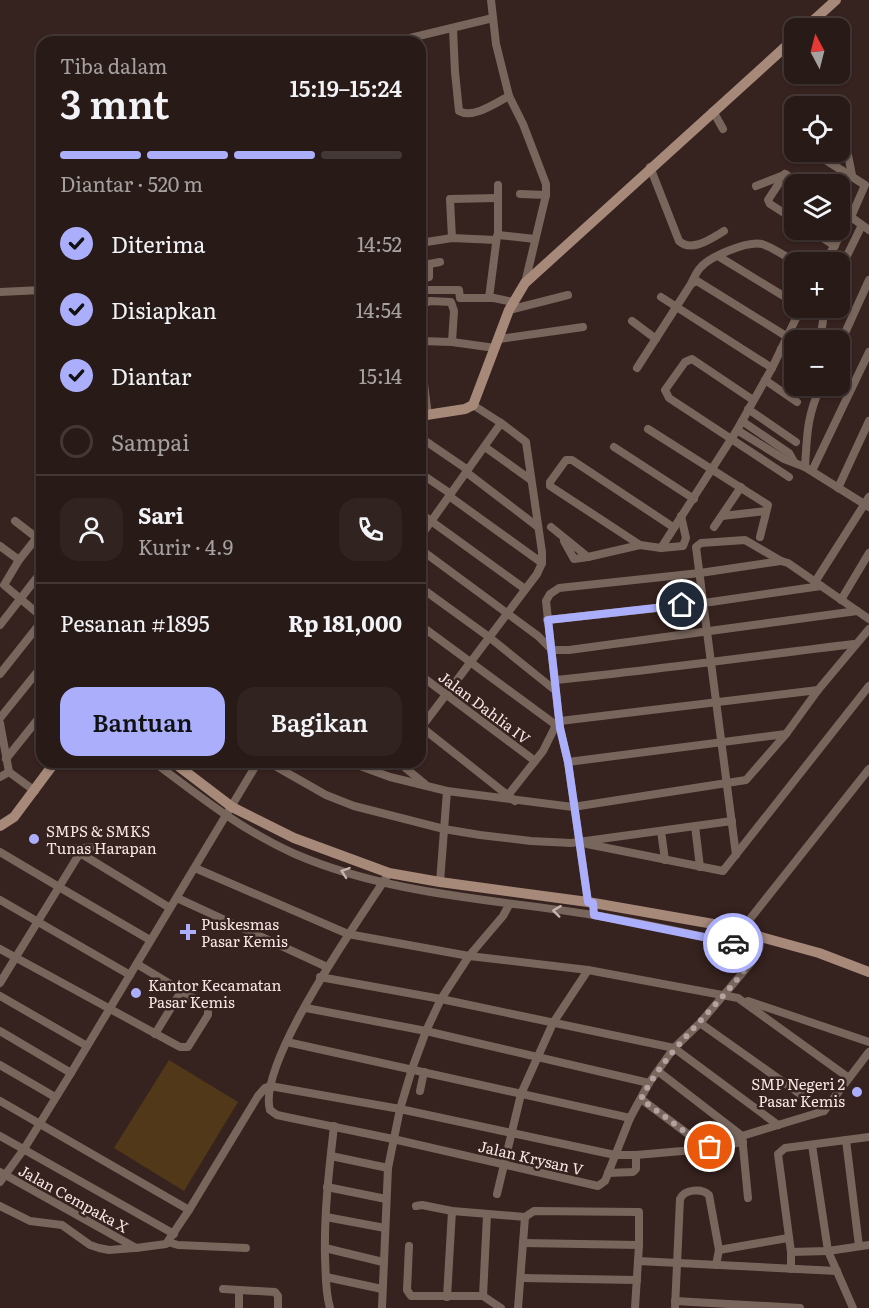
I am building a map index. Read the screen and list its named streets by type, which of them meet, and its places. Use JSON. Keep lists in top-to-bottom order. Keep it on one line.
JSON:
{"streets":{"street":["Jalan Dahlia IV","Jalan Krysan V","Jalan Cempaka X"]},"places":{"other":["SMPS & SMKS Tunas Harapan","Kantor Kecamatan Pasar Kemis","SMP Negeri 2 Pasar Kemis"],"health":["Puskesmas Pasar Kemis"]},"north":"top","page":{"map_buttons":["+","−"],"heading":["3 mnt","Tiba dalam","15:19–15:24"],"panel":["Sari","Kurir · 4.9","Pesanan #1895","Rp 181,000"],"bar":"Diantar · 520 m","list":[["Diterima","14:52"],["Disiapkan","14:54"],["Diantar","15:14"],"Sampai"],"buttons":["Bantuan","Bagikan"]}}
